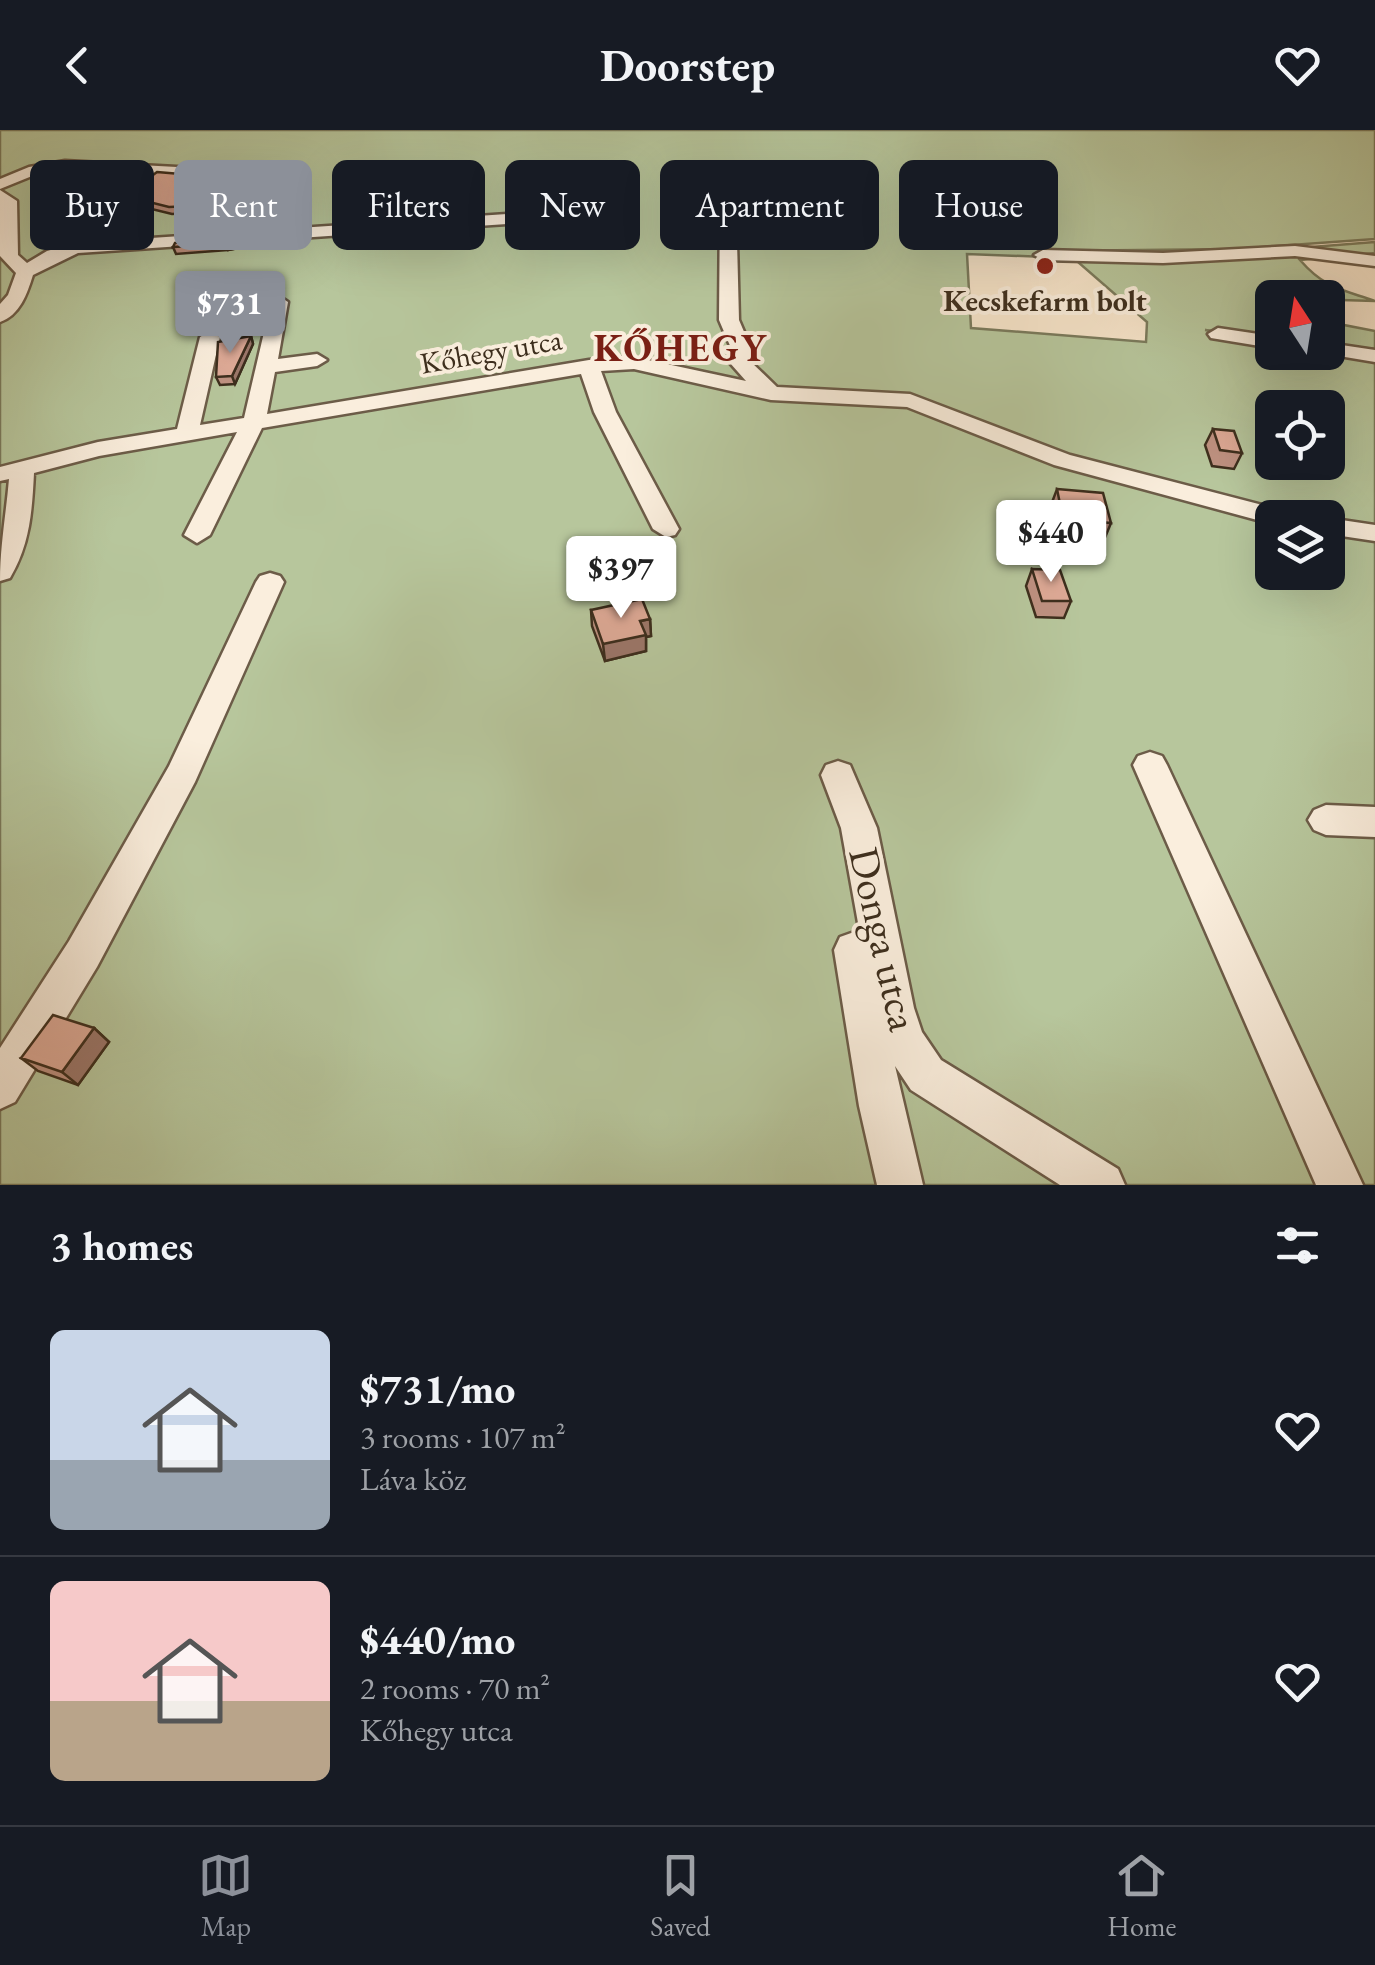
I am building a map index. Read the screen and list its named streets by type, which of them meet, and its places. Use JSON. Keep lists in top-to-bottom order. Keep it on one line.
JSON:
{"streets":{"street":["Kőhegy utca","Donga utca"]},"districts":["KŐHEGY"],"places":["Kecskefarm bolt"],"north":"top","page":{"header":"Doorstep","chip":["Buy","Rent","Filters","New","Apartment","House"],"price":["$731","$440","$397"],"heading":"3 homes","list":[{"name":"$731/mo","note":"3 rooms · 107 m² · Láva köz"},{"name":"$440/mo","note":"2 rooms · 70 m² · Kőhegy utca"}],"tabs":["Map","Saved","Home"]}}
